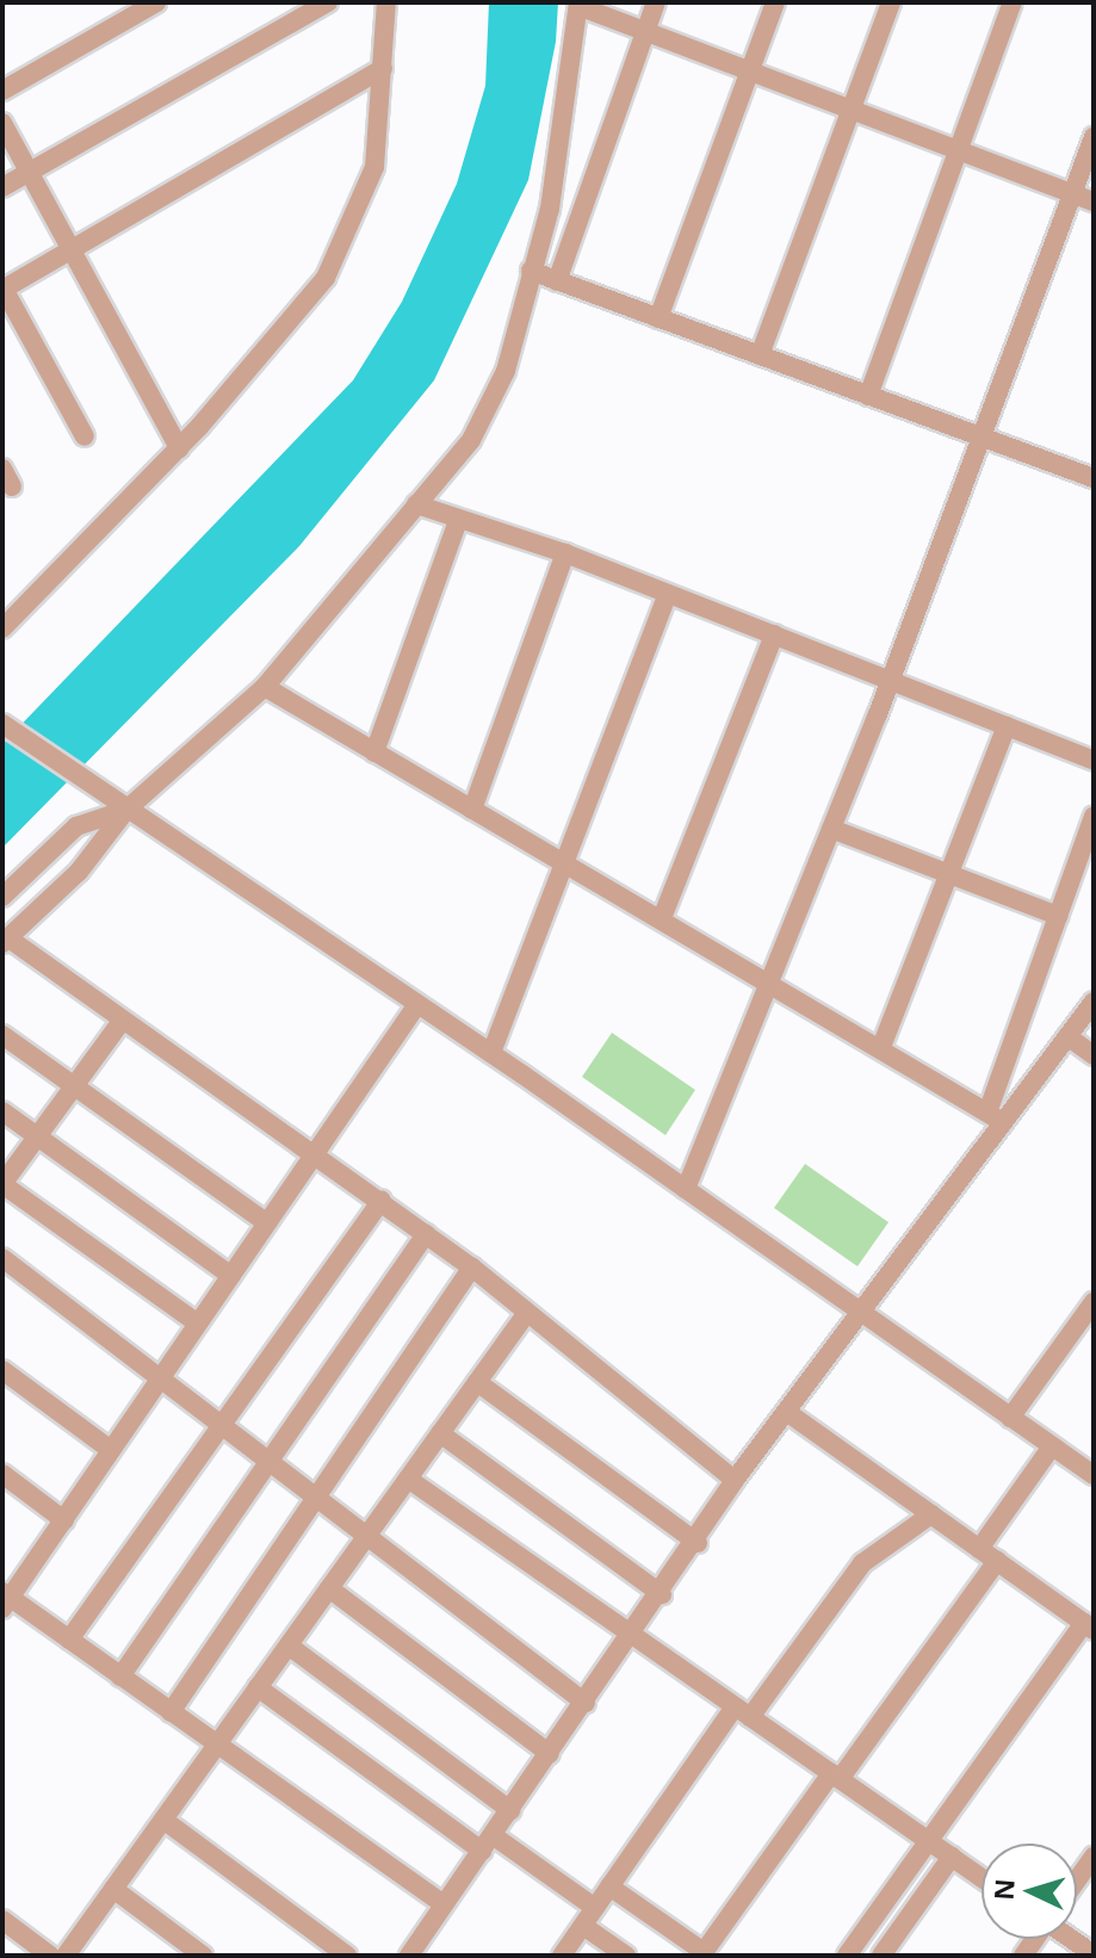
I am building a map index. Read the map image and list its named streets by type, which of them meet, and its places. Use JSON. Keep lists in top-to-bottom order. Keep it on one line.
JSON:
{"north":"left"}
